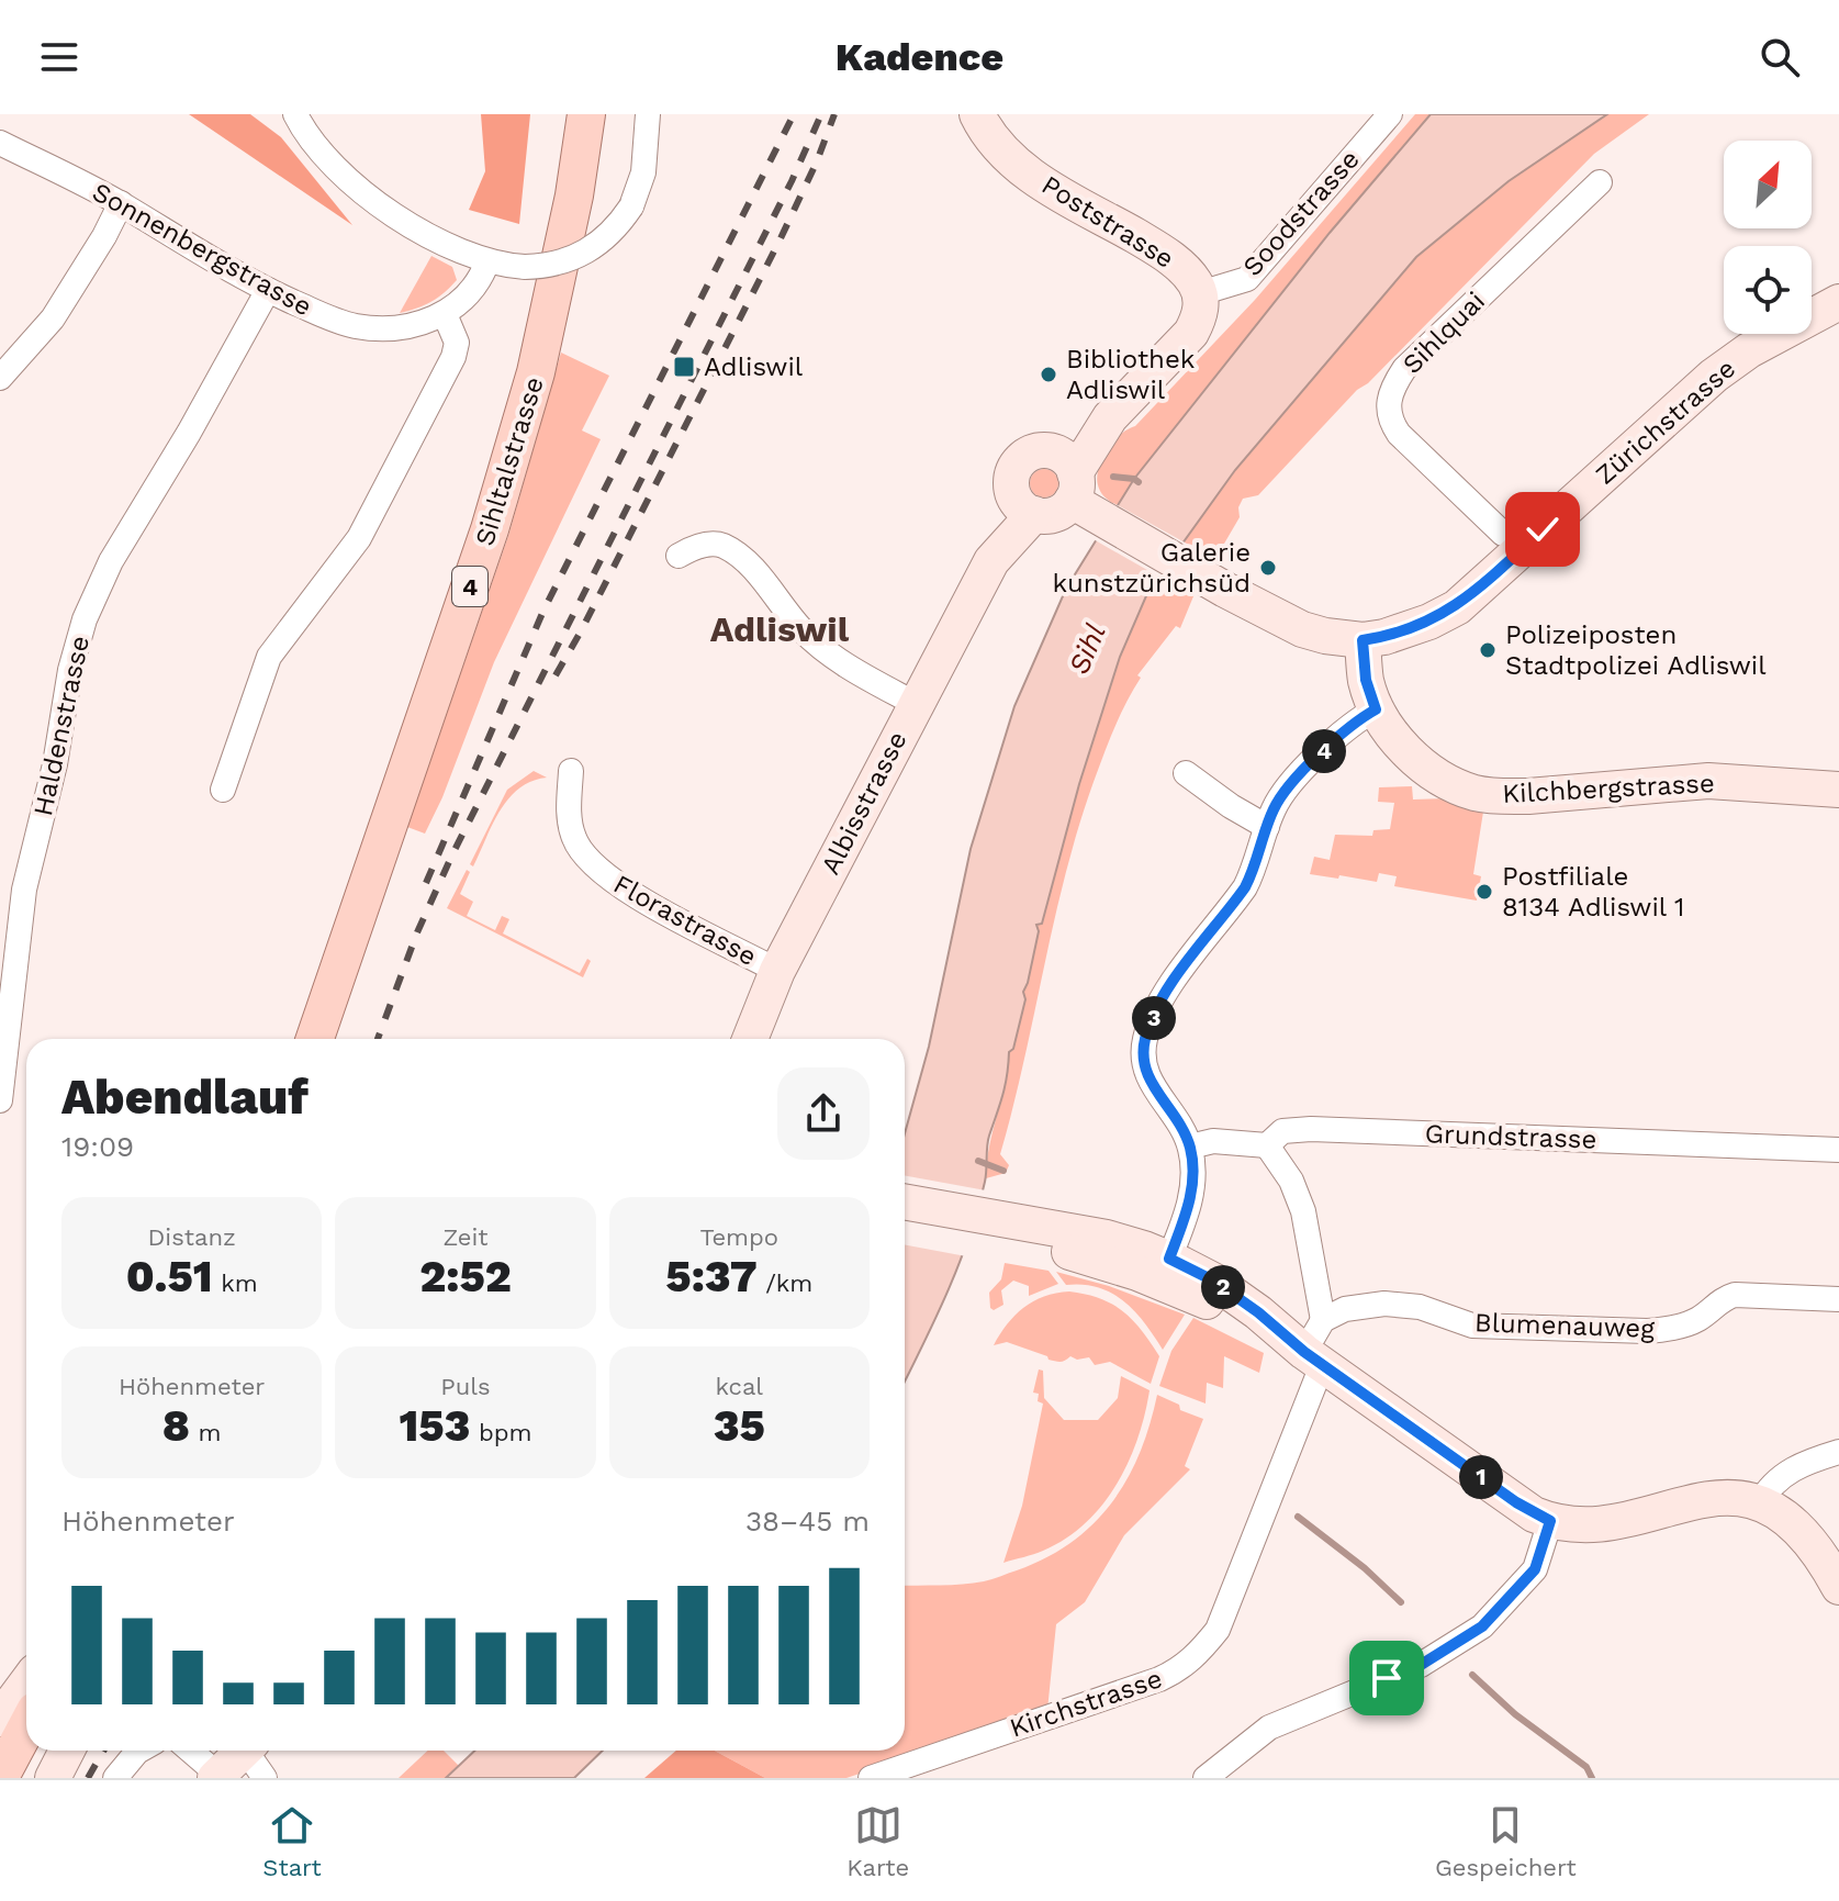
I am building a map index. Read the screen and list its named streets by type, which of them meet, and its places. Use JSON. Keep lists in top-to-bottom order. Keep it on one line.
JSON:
{"streets":{"main road":["Poststrasse","Zürichstrasse","Sihltalstrasse","4","Kilchbergstrasse","Albisstrasse"],"street":["Soodstrasse","Sonnenbergstrasse","Sihlquai","Haldenstrasse","Florastrasse","Grundstrasse","Blumenauweg","Kirchstrasse"]},"crossings":[["Soodstrasse","Poststrasse"],["Sonnenbergstrasse","Haldenstrasse"],["Zürichstrasse","Kilchbergstrasse"],["Zürichstrasse","Albisstrasse"],["Albisstrasse","Florastrasse"]],"districts":["Adliswil"],"water":["Sihl"],"places":{"transit":["Adliswil"],"other":["Bibliothek Adliswil","Galerie kunstzürichsüd","Polizeiposten Stadtpolizei Adliswil","Postfiliale 8134 Adliswil 1"]},"north":"top right","page":{"header":"Kadence","pins":["4","3","2","1"],"heading":["Abendlauf","19:09"],"stats":[["Distanz","0.51 km"],["Zeit","2:52"],["Tempo","5:37 /km"],["Höhenmeter","8 m"],["Puls","153 bpm"],["kcal","35"]],"chart":["Höhenmeter","38–45 m"],"tabs":["Start","Karte","Gespeichert"]}}
